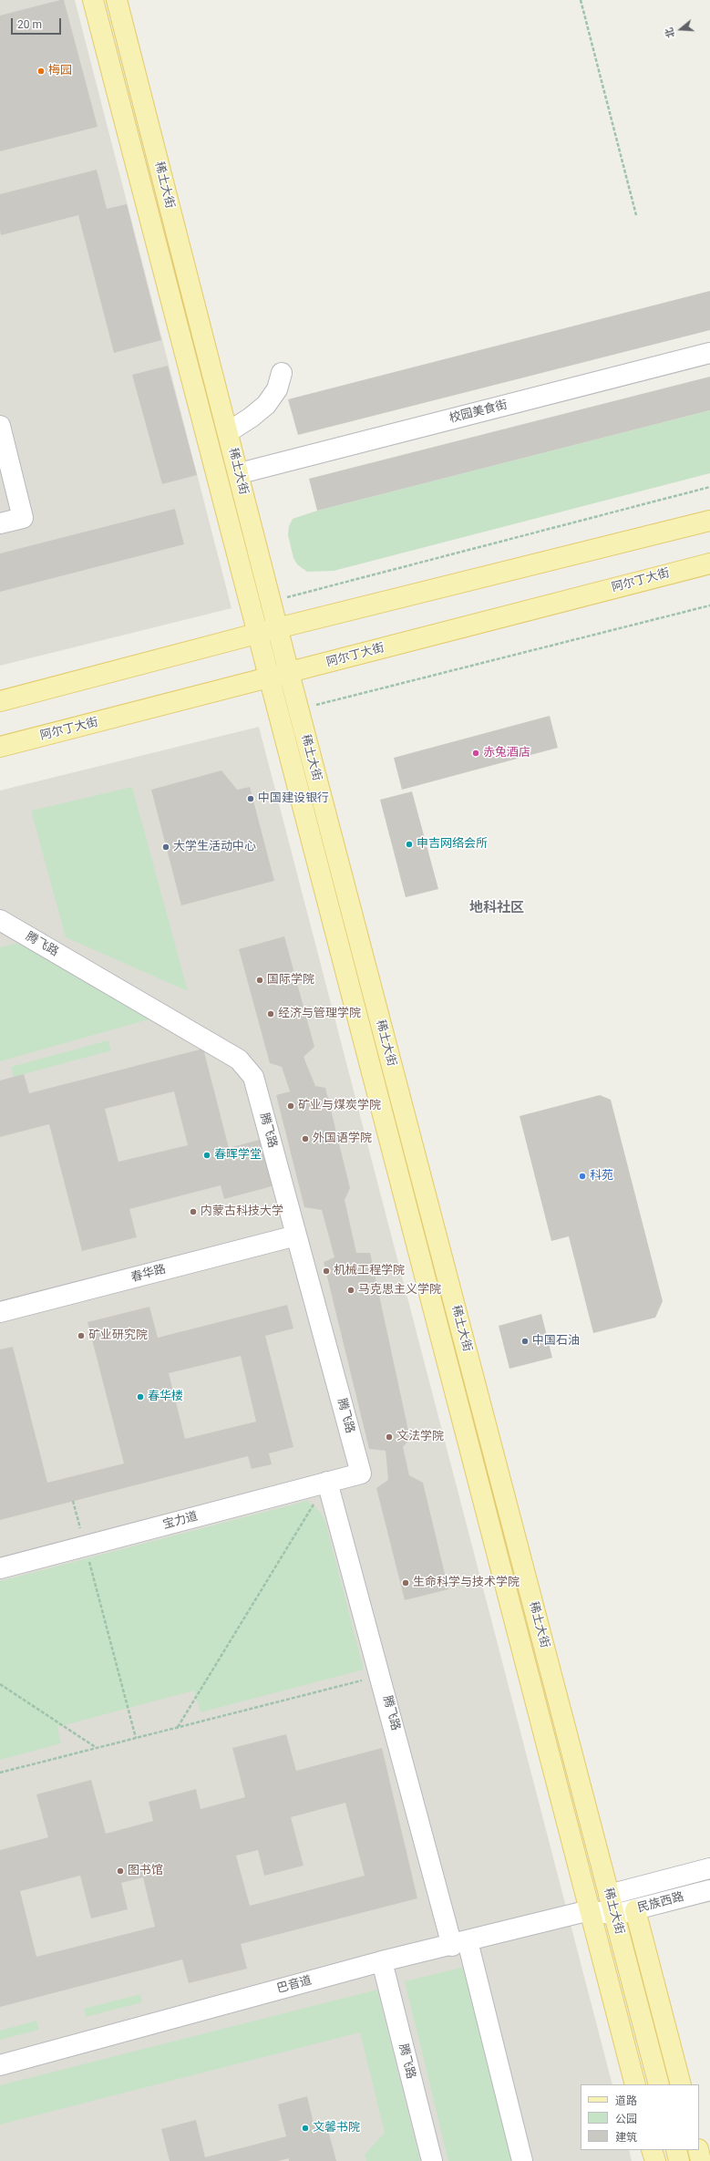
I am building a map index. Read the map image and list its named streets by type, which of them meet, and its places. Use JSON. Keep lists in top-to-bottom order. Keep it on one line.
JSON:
{"streets":{"main road":["稀土大街","阿尔丁大街"],"street":["校园美食街","腾飞路","春华路","宝力道","民族西路","巴音道"]},"crossings":[["稀土大街","阿尔丁大街"],["稀土大街","民族西路"],["稀土大街","巴音道"],["腾飞路","春华路"],["腾飞路","宝力道"],["腾飞路","巴音道"],["民族西路","巴音道"]],"districts":["地科社区"],"places":["梅园","赤兔酒店","中国建设银行","申吉网络会所","大学生活动中心","国际学院","经济与管理学院","矿业与煤炭学院","外国语学院","春晖学堂","科苑","内蒙古科技大学","机械工程学院","马克思主义学院","矿业研究院","中国石油","春华楼","文法学院","生命科学与技术学院","图书馆","文馨书院"],"legend":["道路","公园","建筑"],"scale_bar":"20 m","north":"left"}
